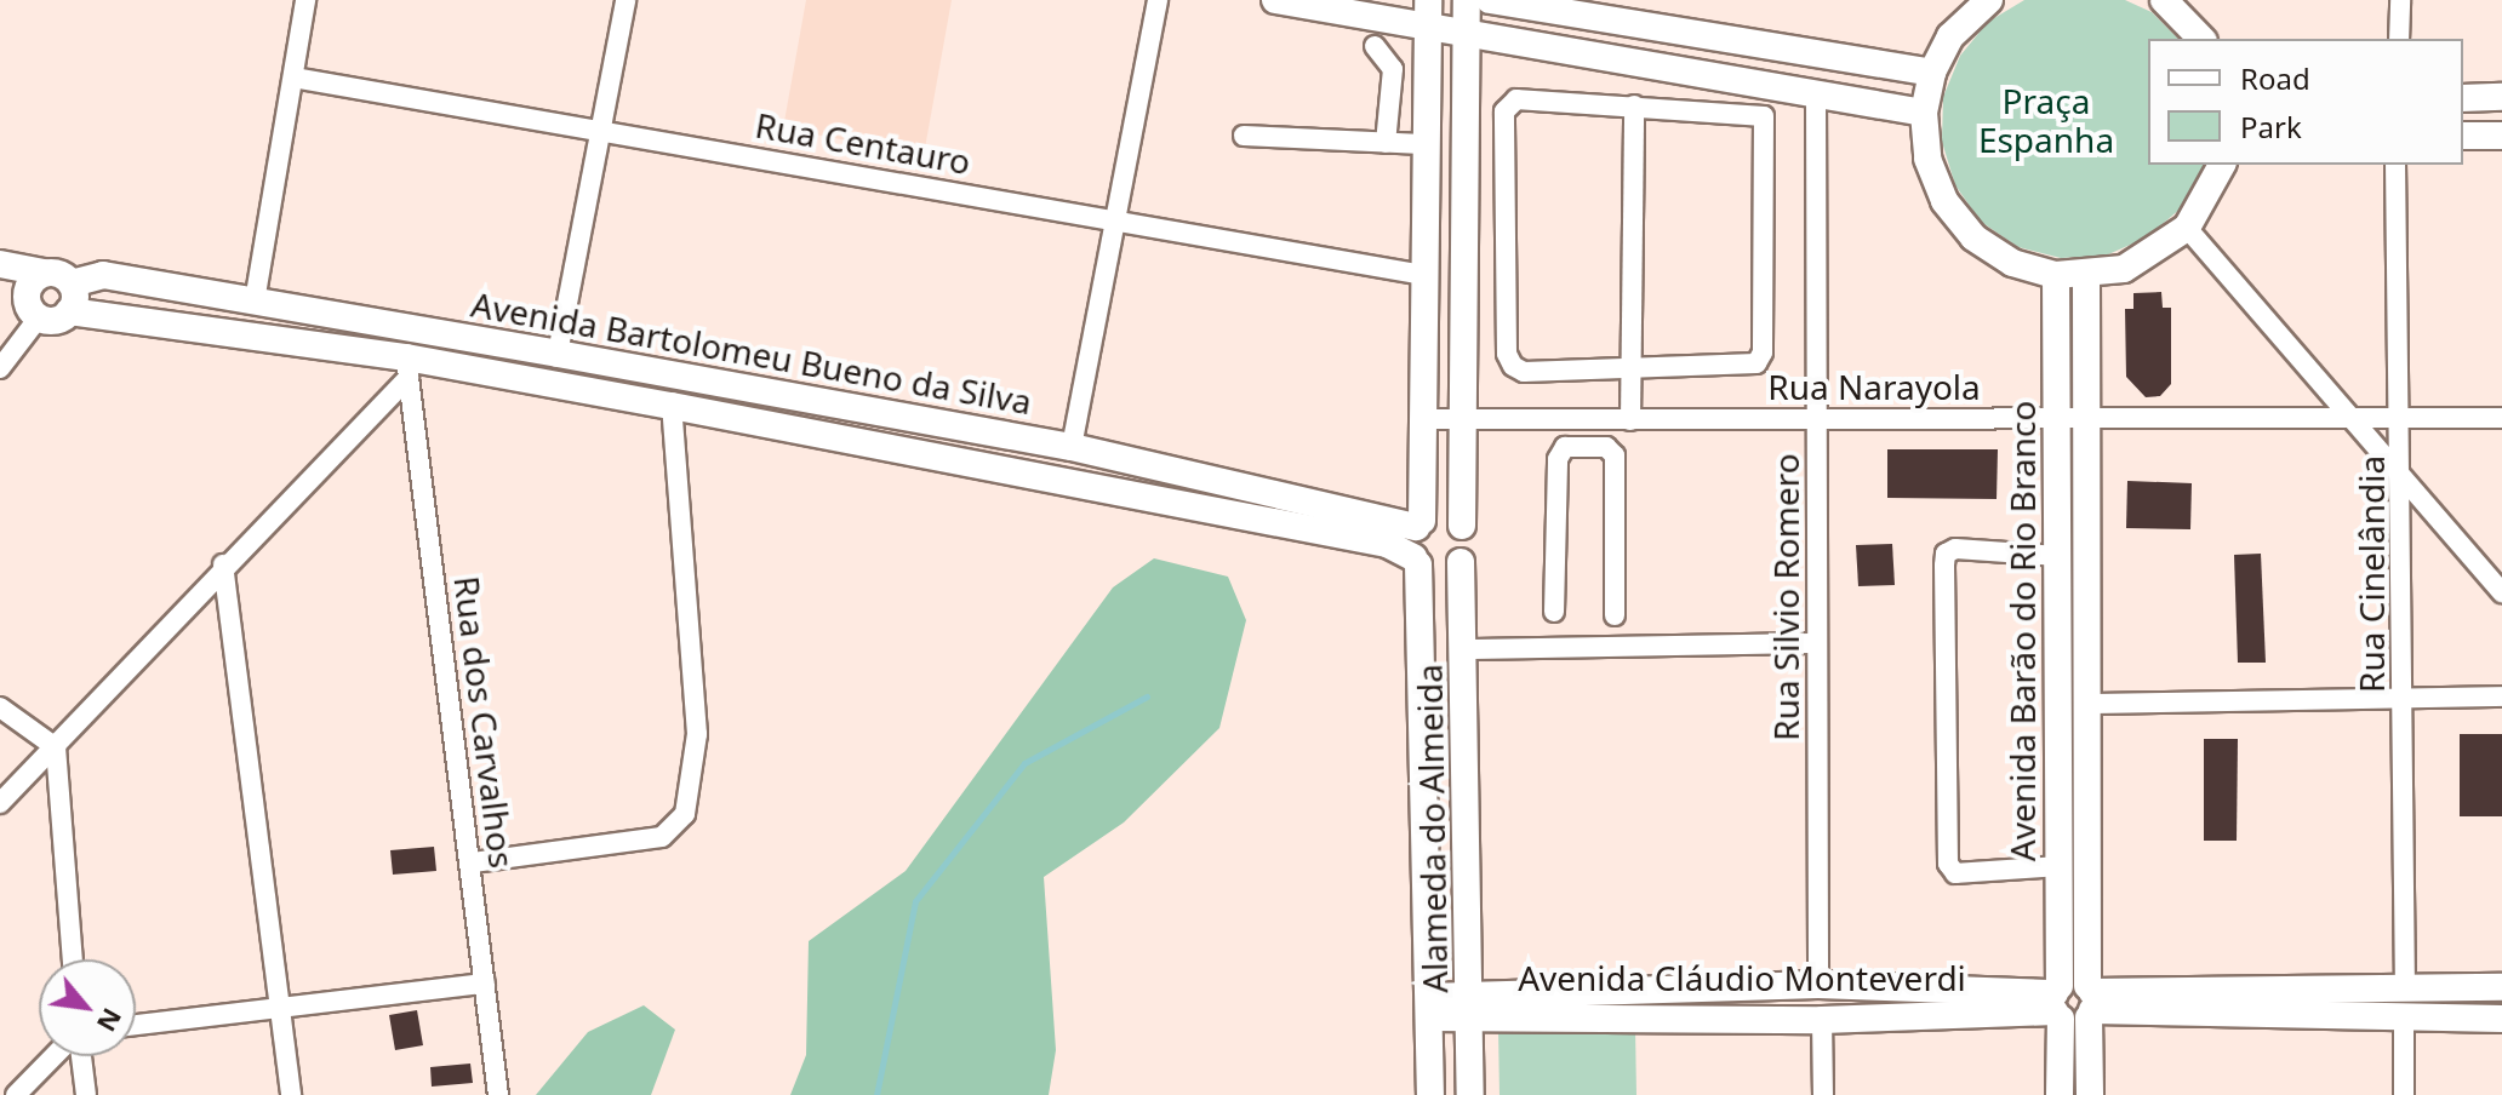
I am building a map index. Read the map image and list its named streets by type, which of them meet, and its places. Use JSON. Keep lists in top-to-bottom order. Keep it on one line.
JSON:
{"streets":{"street":["Rua Centauro","Avenida Bartolomeu Bueno da Silva","Rua Narayola","Rua Cinelândia","Rua Silvio Romero","Avenida Barão do Rio Branco","Rua dos Carvalhos","Alameda do Almeida","Avenida Cláudio Monteverdi"]},"crossings":[["Avenida Bartolomeu Bueno da Silva","Rua dos Carvalhos"],["Avenida Bartolomeu Bueno da Silva","Alameda do Almeida"],["Rua Narayola","Rua Cinelândia"],["Rua Narayola","Rua Silvio Romero"],["Rua Narayola","Avenida Barão do Rio Branco"],["Rua Silvio Romero","Avenida Cláudio Monteverdi"],["Avenida Barão do Rio Branco","Avenida Cláudio Monteverdi"],["Alameda do Almeida","Avenida Cláudio Monteverdi"]],"parks":["Praça Espanha"],"legend":["Road","Park"],"north":"bottom right"}
